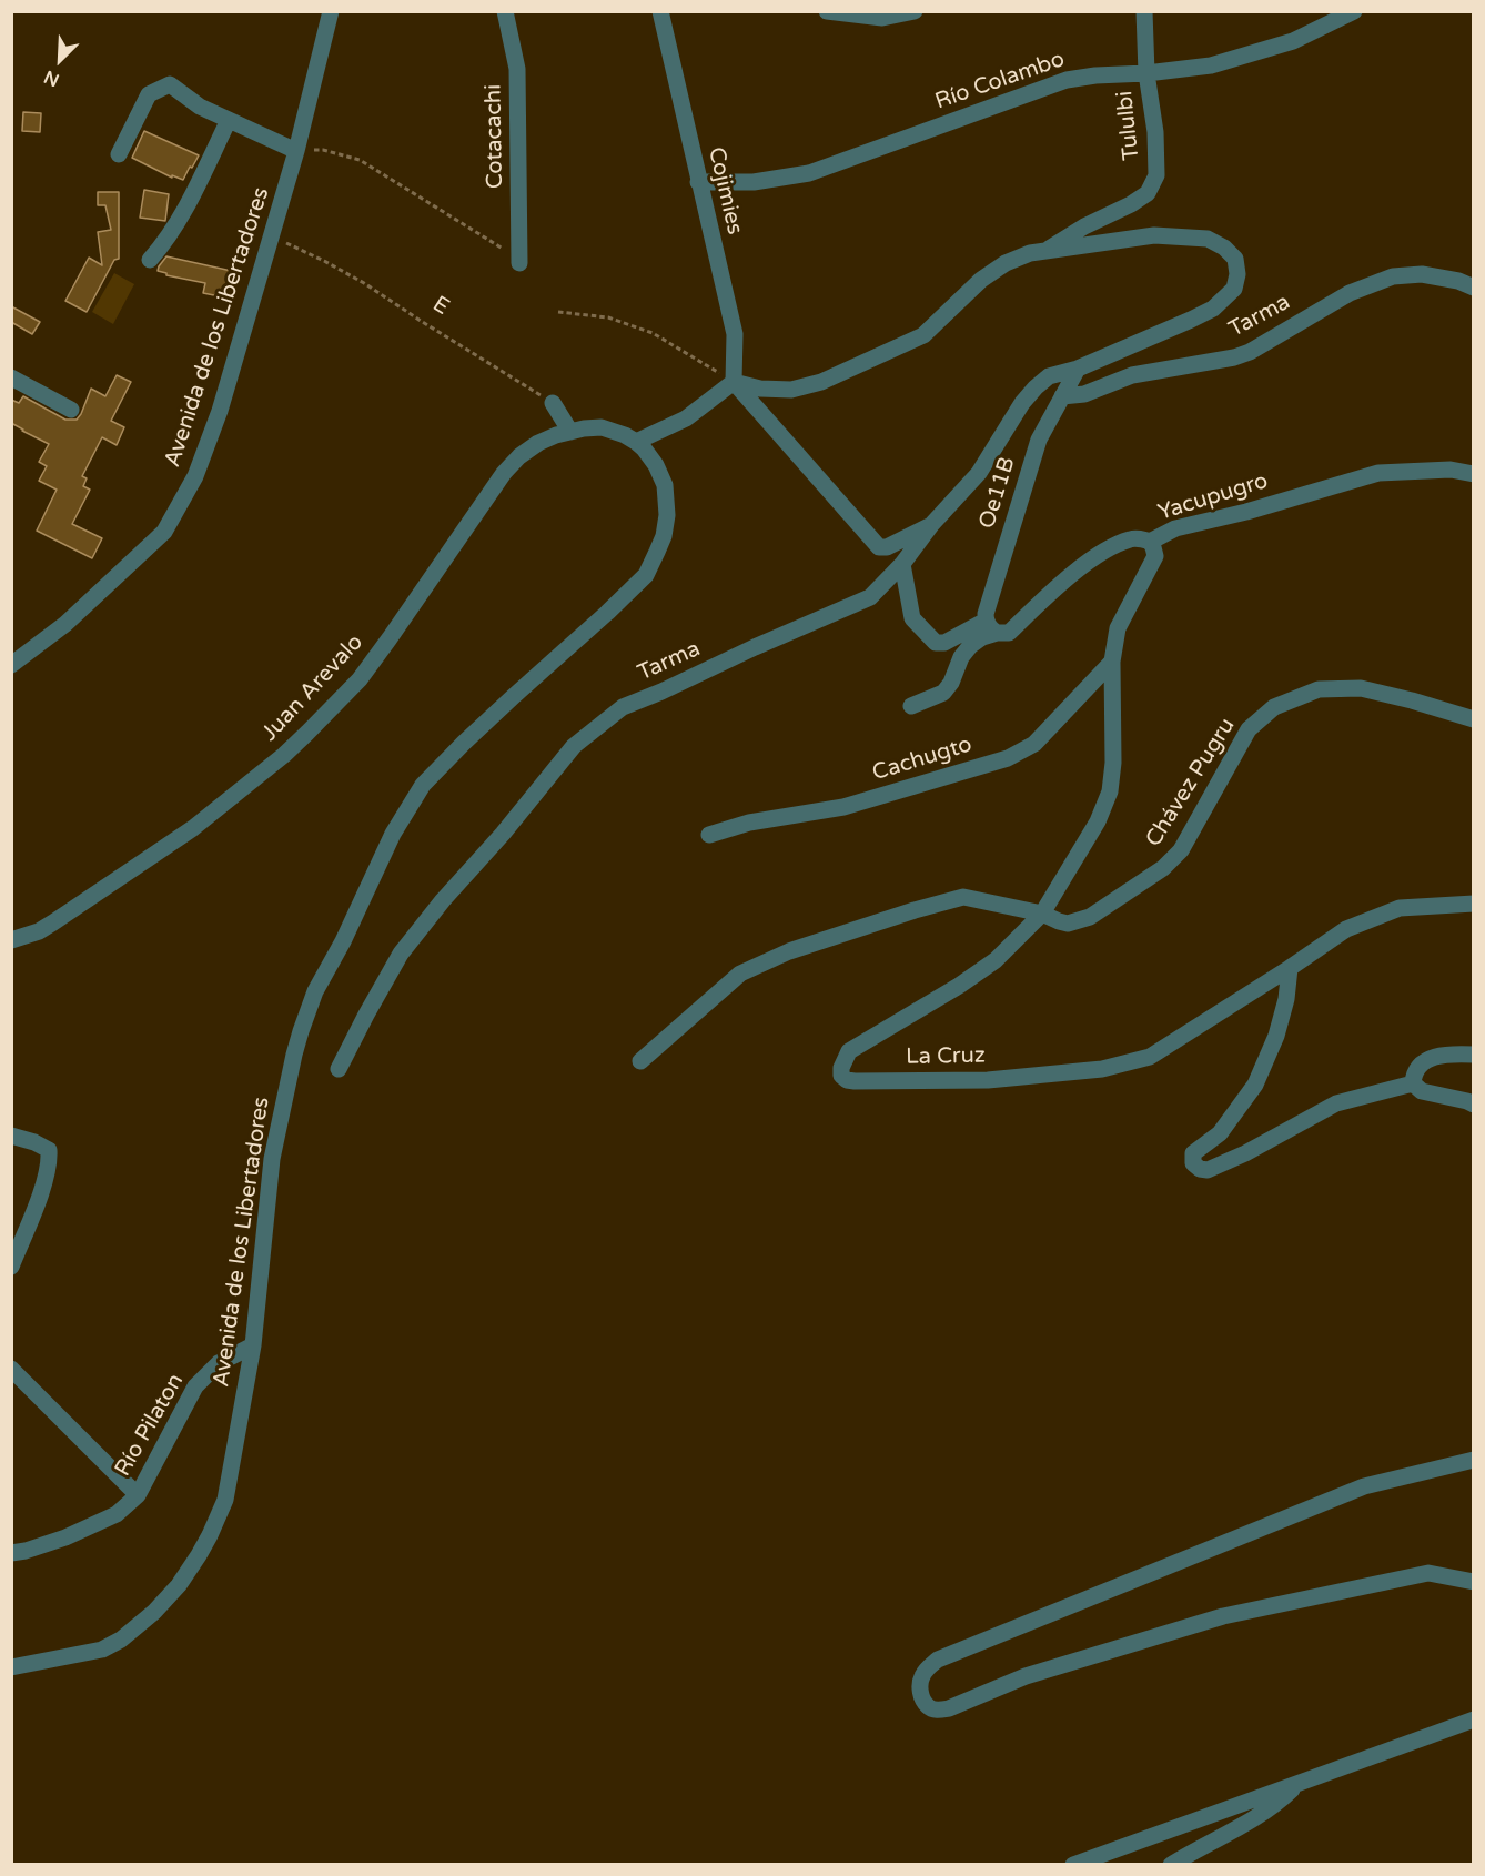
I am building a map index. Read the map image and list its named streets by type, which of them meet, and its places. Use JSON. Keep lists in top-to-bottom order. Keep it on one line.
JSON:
{"streets":{"street":["Río Colambo","Tululbi","Cotacachi","Cojimies","Tarma","Avenida de los Libertadores","Oe11B","Yacupugro","Juan Arevalo","Cachugto","Chávez Pugru","La Cruz","Río Pilaton"],"path":["E"]},"crossings":[["Río Colambo","Tululbi"],["Río Colambo","Cojimies"],["Tululbi","Tarma"],["E","Avenida de los Libertadores"],["Tarma","Oe11B"],["Avenida de los Libertadores","Juan Arevalo"],["Avenida de los Libertadores","Río Pilaton"],["Oe11B","Yacupugro"],["Chávez Pugru","La Cruz"]],"north":"bottom left"}
